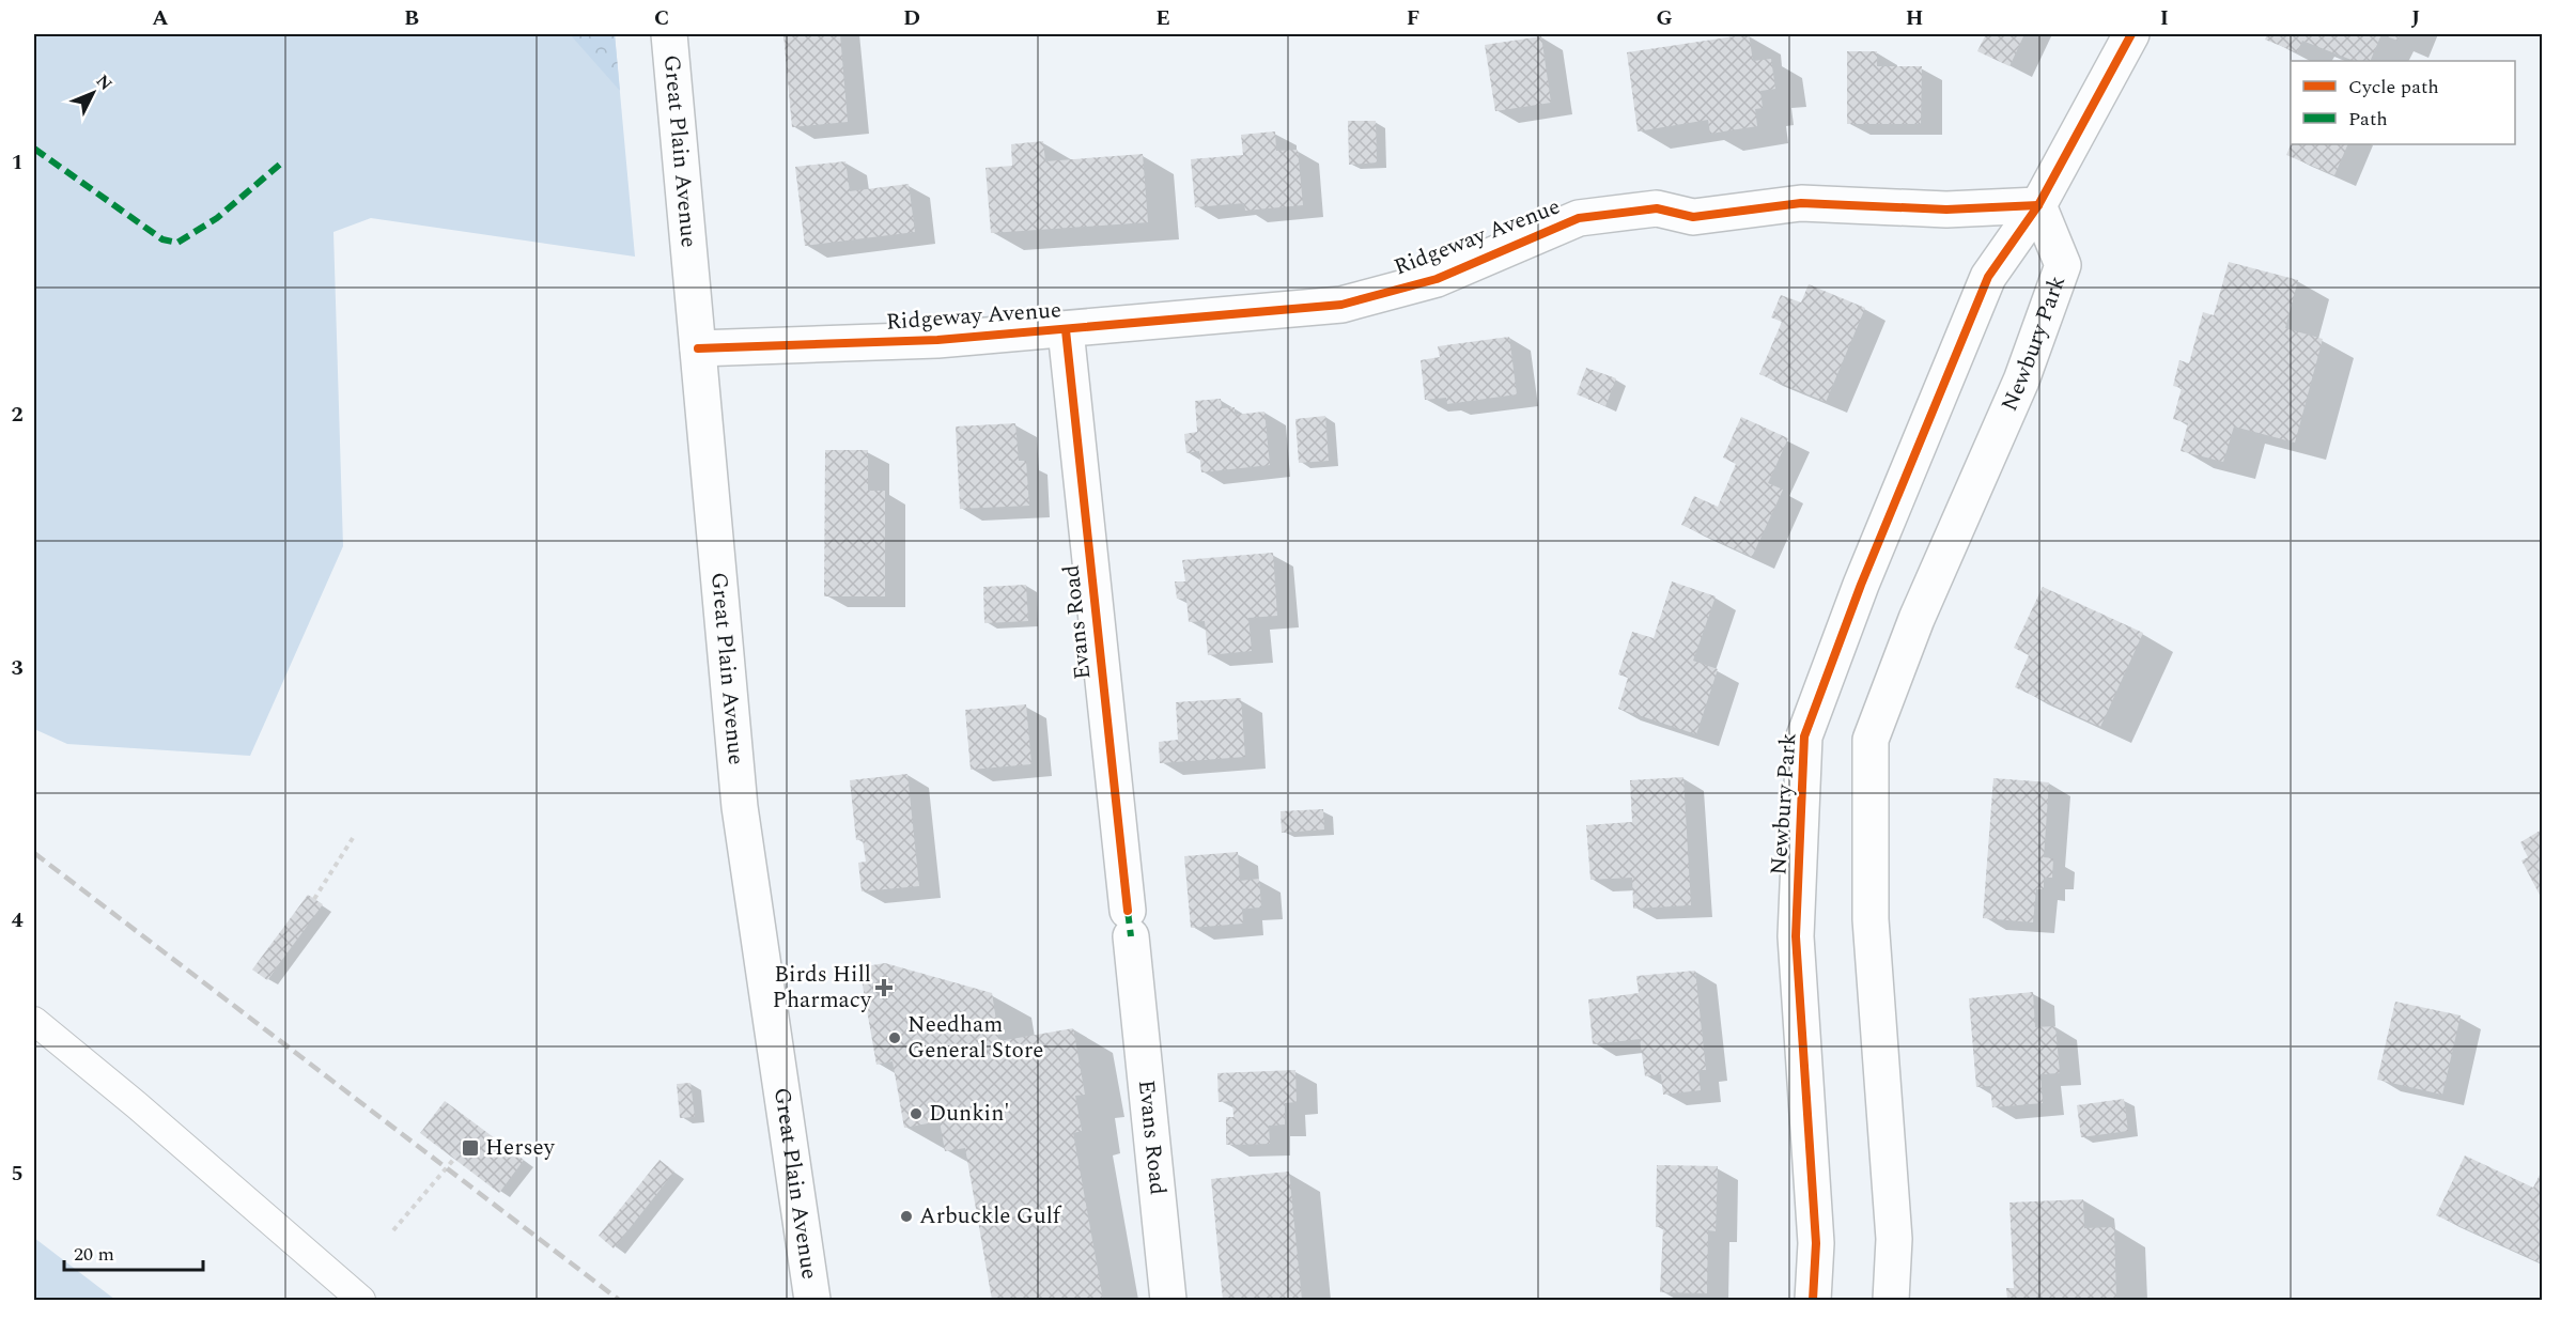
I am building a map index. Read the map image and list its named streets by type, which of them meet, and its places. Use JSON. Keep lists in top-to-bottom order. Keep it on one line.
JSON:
{"streets":{"street":["Great Plain Avenue","Ridgeway Avenue","Newbury Park","Evans Road"]},"crossings":[["Great Plain Avenue","Ridgeway Avenue"],["Ridgeway Avenue","Newbury Park"],["Ridgeway Avenue","Evans Road"]],"places":{"health":["Birds Hill Pharmacy"],"other":["Needham General Store","Dunkin'","Arbuckle Gulf"],"transit":["Hersey"]},"legend":["Cycle path","Path"],"scale_bar":"20 m","north":"top right","grid":{"columns":["A","B","C","D","E","F","G","H","I","J"],"rows":["1","2","3","4","5"]}}
